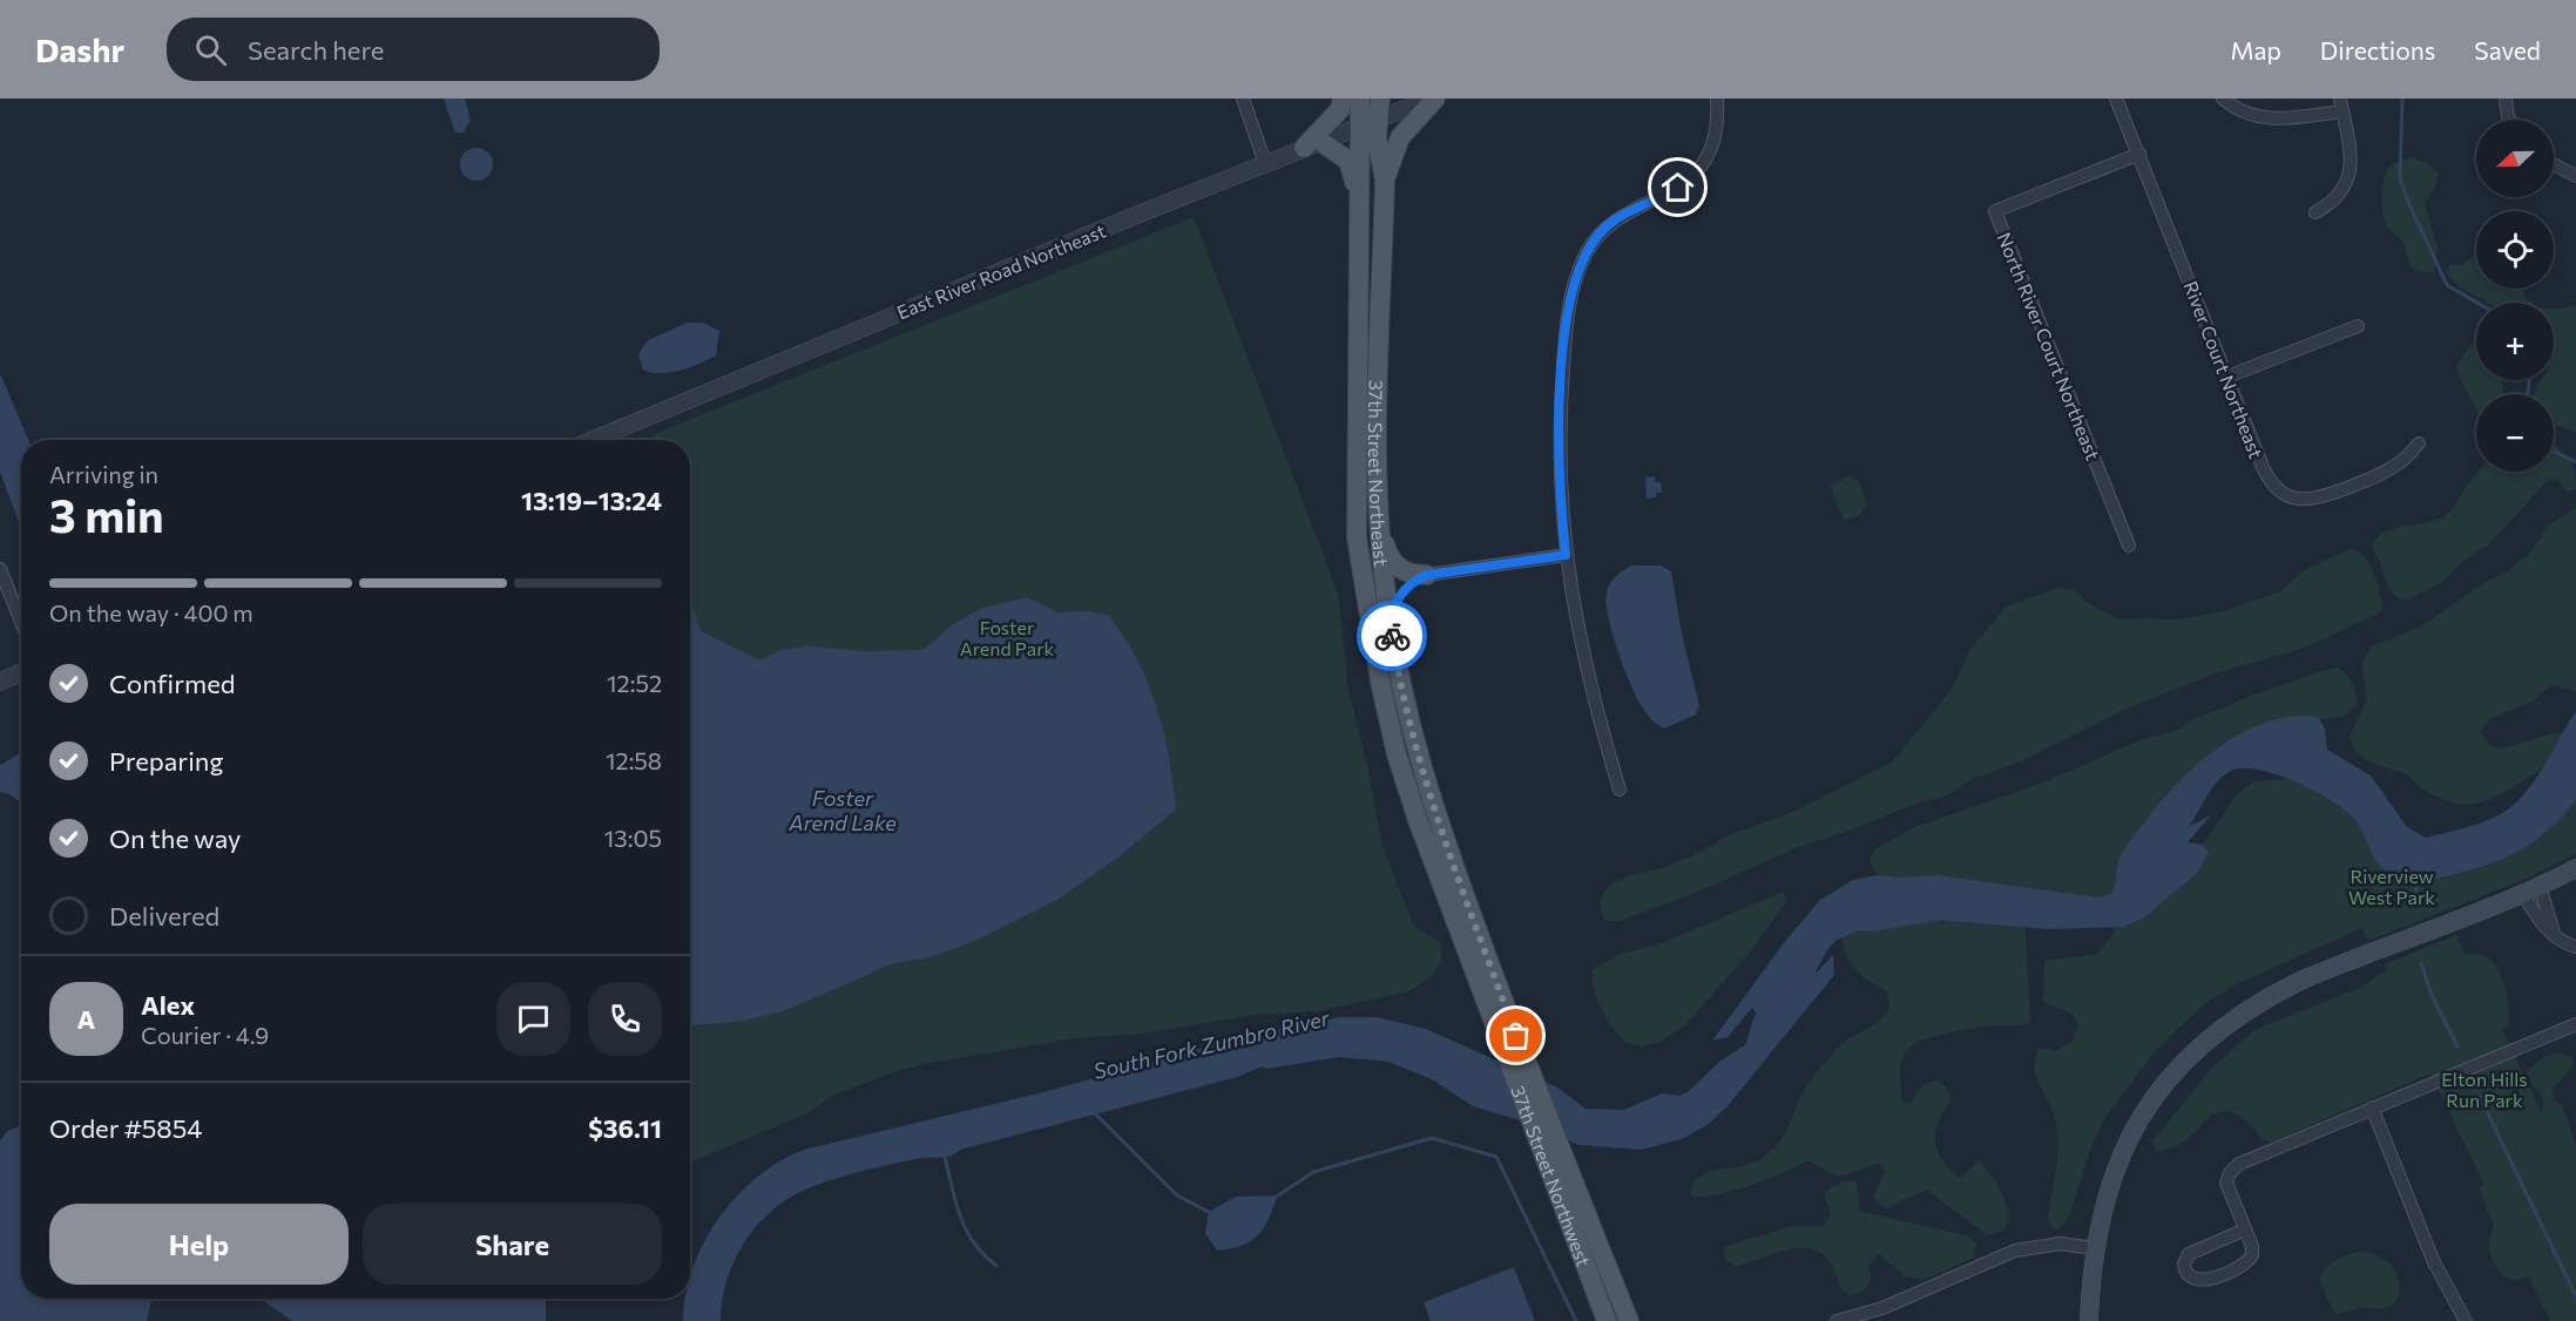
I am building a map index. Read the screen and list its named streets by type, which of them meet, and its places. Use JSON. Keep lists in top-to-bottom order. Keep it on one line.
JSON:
{"streets":{"main road":["37th Street Northeast","37th Street Northwest"],"street":["East River Road Northeast","North River Court Northeast","River Court Northeast"]},"crossings":[["East River Road Northeast","37th Street Northeast"],["North River Court Northeast","River Court Northeast"],["37th Street Northeast","37th Street Northwest"]],"water":["Foster Arend Lake","South Fork Zumbro River"],"parks":["Foster Arend Park","Riverview West Park","Elton Hills Run Park"],"north":"left","page":{"header":"Dashr","search":"Search here","nav":["Map","Directions","Saved"],"map_buttons":["+","−"],"heading":["3 min","Arriving in","13:19–13:24"],"panel":["Alex","Courier · 4.9","Order #5854","$36.11"],"bar":"On the way · 400 m","list":[["Confirmed","12:52"],["Preparing","12:58"],["On the way","13:05"],"Delivered"],"round":"A","buttons":["Help","Share"]}}
